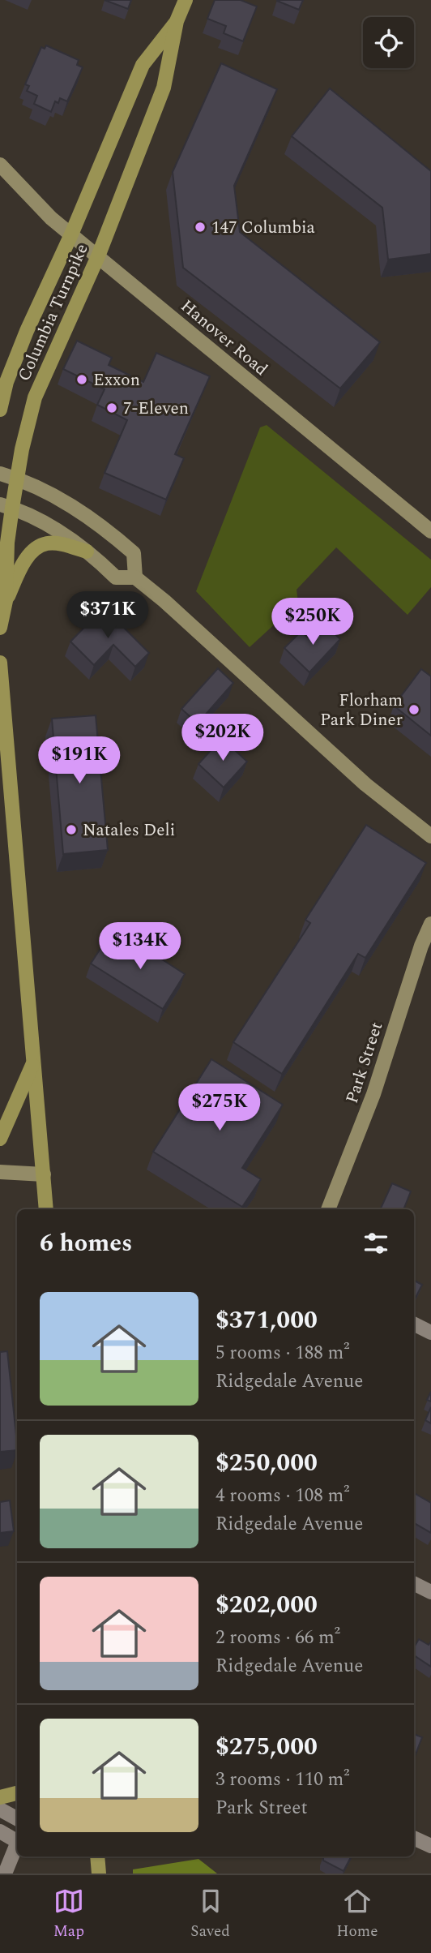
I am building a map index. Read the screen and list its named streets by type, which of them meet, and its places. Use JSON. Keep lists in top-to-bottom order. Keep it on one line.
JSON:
{"streets":{"main road":["Columbia Turnpike","Hanover Road","Park Street"]},"crossings":[["Columbia Turnpike","Hanover Road"]],"places":["147 Columbia","Exxon","7-Eleven","Florham Park Diner","Natales Deli"],"page":{"price":["$371K","$250K","$202K","$191K","$134K","$275K"],"heading":"6 homes","list":[{"name":"$371,000","note":"5 rooms · 188 m² · Ridgedale Avenue"},{"name":"$250,000","note":"4 rooms · 108 m² · Ridgedale Avenue"},{"name":"$202,000","note":"2 rooms · 66 m² · Ridgedale Avenue"},{"name":"$275,000","note":"3 rooms · 110 m² · Park Street"}],"tabs":["Map","Saved","Home"]}}
